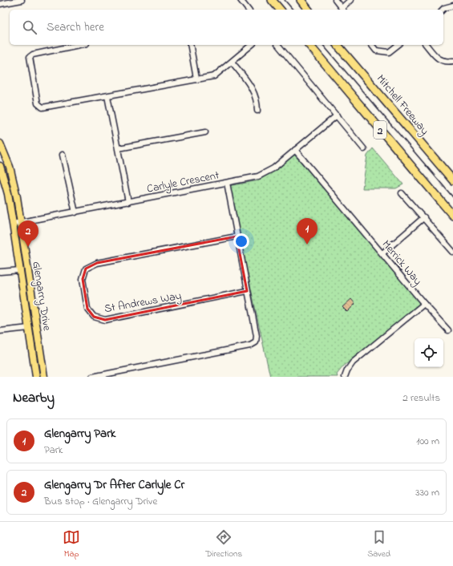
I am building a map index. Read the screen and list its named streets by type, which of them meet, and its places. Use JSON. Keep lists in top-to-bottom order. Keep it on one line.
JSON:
{"streets":{"highway":["Mitchell Freeway","2"],"main road":["Glengarry Drive"],"street":["Carlyle Crescent","Merrick Way","St Andrews Way"]},"crossings":[["Carlyle Crescent","Merrick Way"],["Carlyle Crescent","Glengarry Drive"]],"page":{"search":"Search here","pins":["1","2"],"heading":["Nearby","2 results"],"list":[{"mark":"1","name":"Glengarry Park","note":"Park","value":"100 m"},{"mark":"2","name":"Glengarry Dr After Carlyle Cr","note":"Bus stop · Glengarry Drive","value":"330 m"}],"nav":["Map","Directions","Saved"]}}
